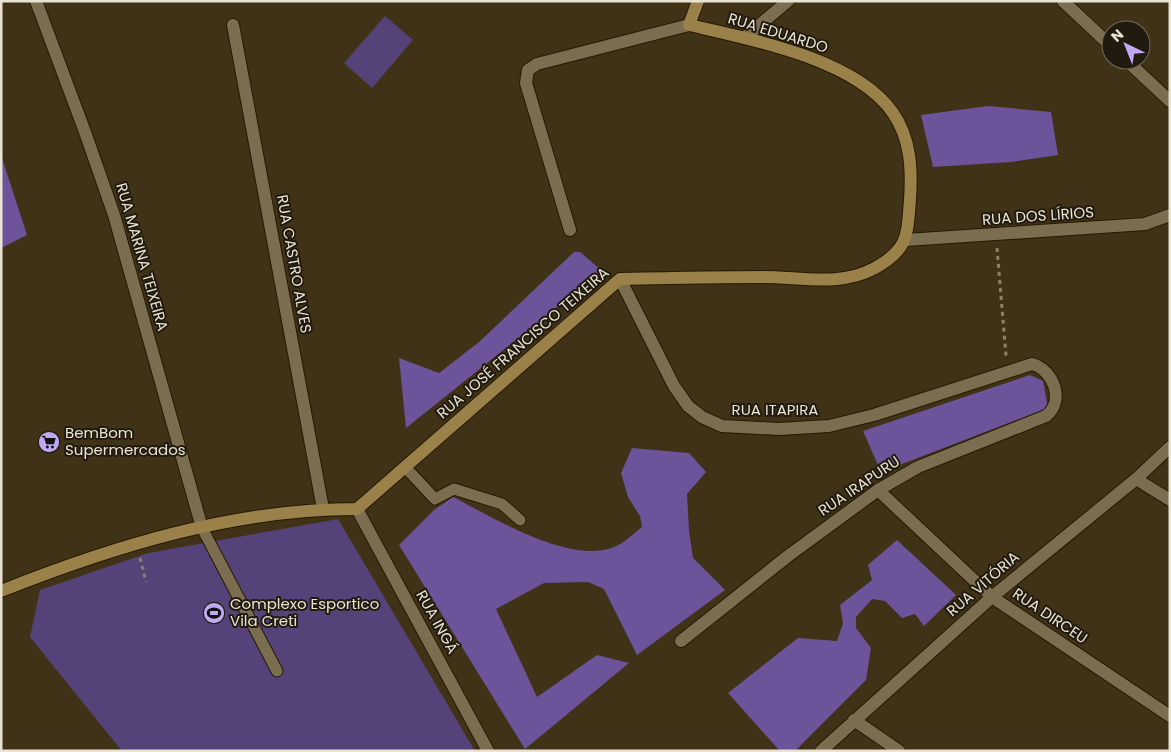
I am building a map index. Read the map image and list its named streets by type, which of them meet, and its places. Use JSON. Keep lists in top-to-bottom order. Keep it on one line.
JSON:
{"streets":{"street":["RUA EDUARDO","RUA DOS LÍRIOS","RUA MARINA TEIXEIRA","RUA CASTRO ALVES","RUA JOSÉ FRANCISCO TEIXEIRA","RUA ITAPIRA","RUA IRAPURU","RUA VITÓRIA","RUA DIRCEU","RUA INGÁ"]},"crossings":[["RUA EDUARDO","RUA DOS LÍRIOS"],["RUA EDUARDO","RUA JOSÉ FRANCISCO TEIXEIRA"],["RUA DOS LÍRIOS","RUA JOSÉ FRANCISCO TEIXEIRA"],["RUA JOSÉ FRANCISCO TEIXEIRA","RUA ITAPIRA"],["RUA JOSÉ FRANCISCO TEIXEIRA","RUA INGÁ"],["RUA ITAPIRA","RUA IRAPURU"],["RUA IRAPURU","RUA DIRCEU"],["RUA VITÓRIA","RUA DIRCEU"]],"places":{"supermarket":["BemBom Supermercados"],"sports":["Complexo Esportico Vila Creti"]},"north":"top left"}
